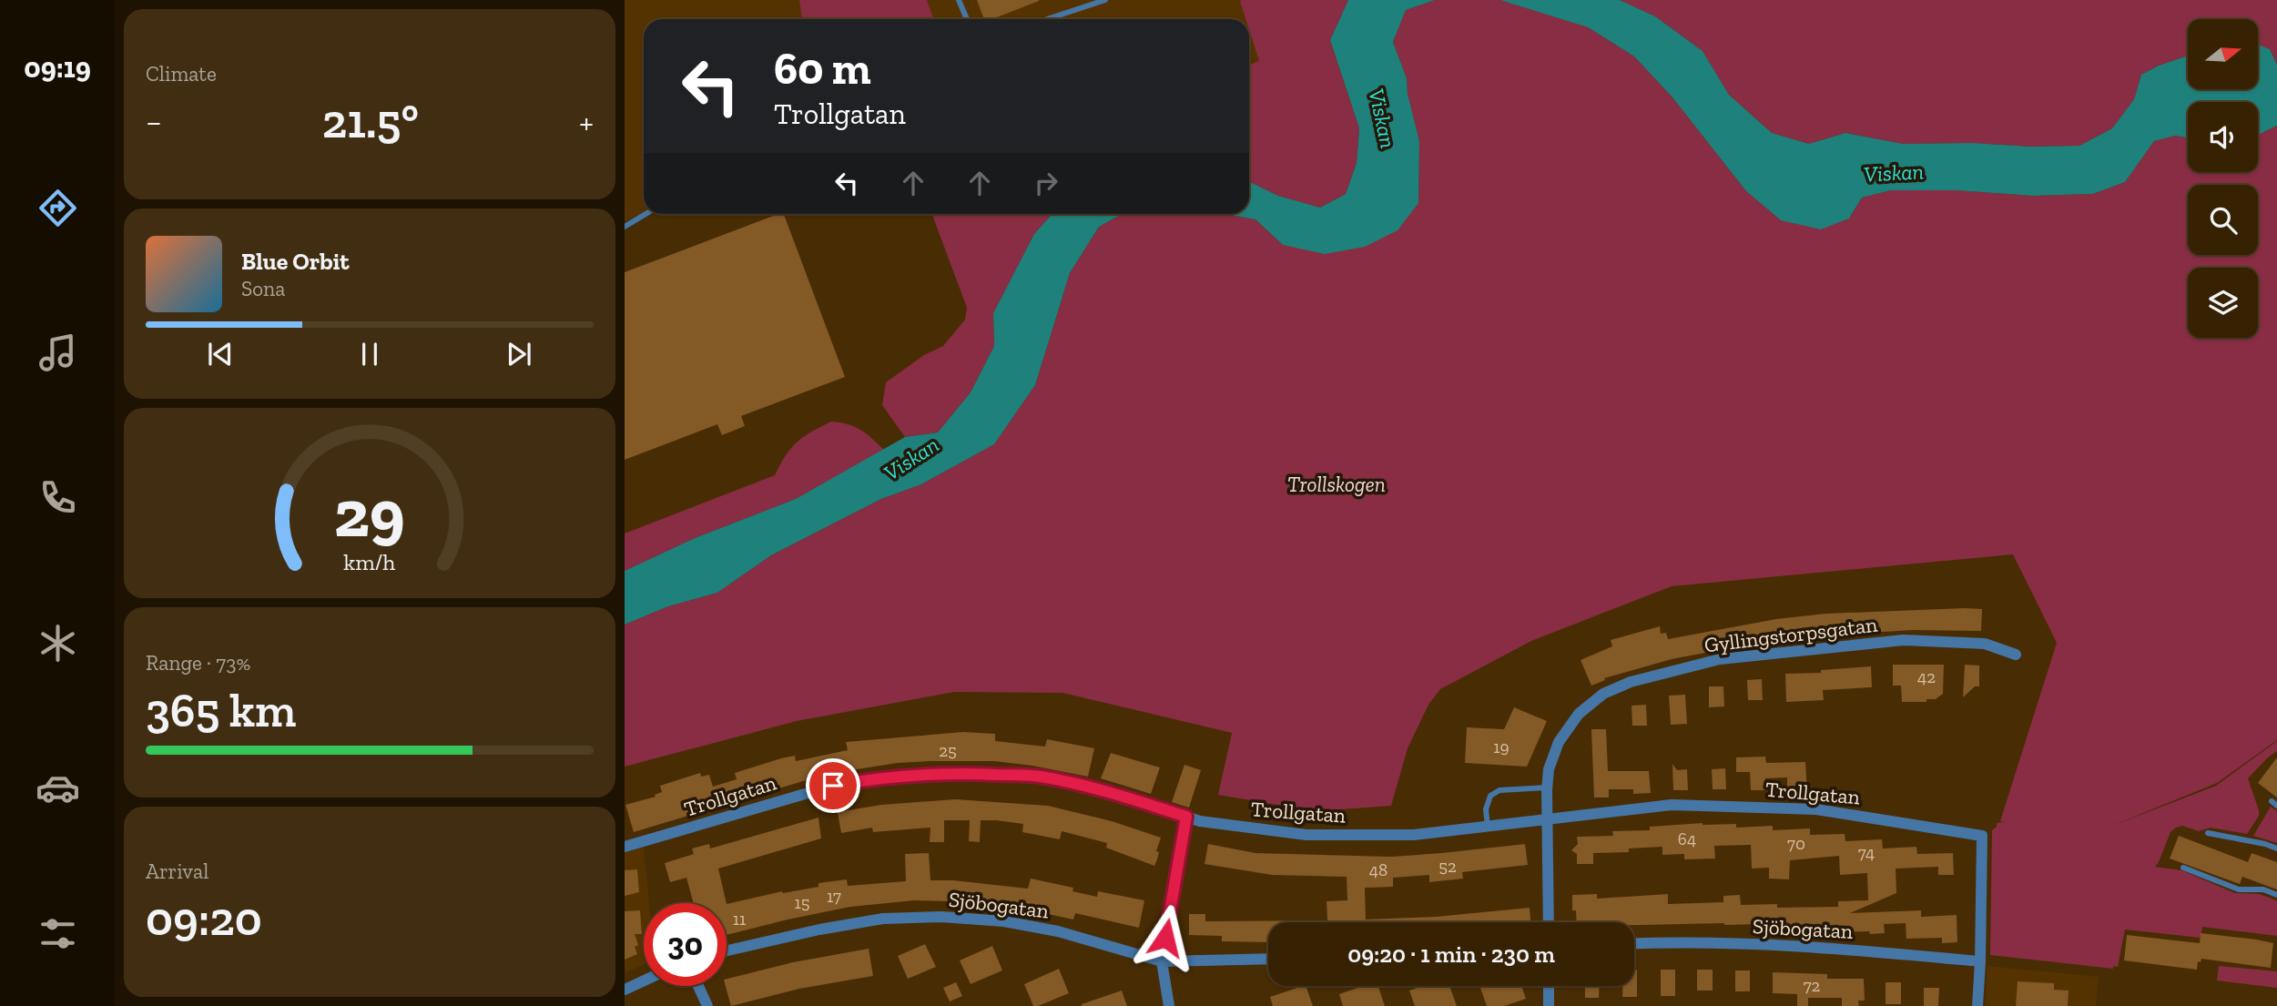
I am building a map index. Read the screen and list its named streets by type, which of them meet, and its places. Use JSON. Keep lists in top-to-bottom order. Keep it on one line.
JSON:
{"streets":{"street":["Gyllingstorpsgatan","Trollgatan","Sjöbogatan"]},"crossings":[["Gyllingstorpsgatan","Trollgatan"],["Trollgatan","Sjöbogatan"]],"water":["Viskan"],"parks":["Trollskogen"],"house_numbers":["42","19","25","64","70","74","52","48","17","15","11","72"],"north":"right","page":{"tabs":"09:19","tile":["Climate",["Range · 73%","365 km"],["Arrival","09:20"]],"turn":["60 m","Trollgatan"],"heat":["−","21.5°","+"],"song":["Blue Orbit","Sona"],"limit":"30","trip":"09:20 · 1 min · 230 m","gauge":["29","km/h"]}}
